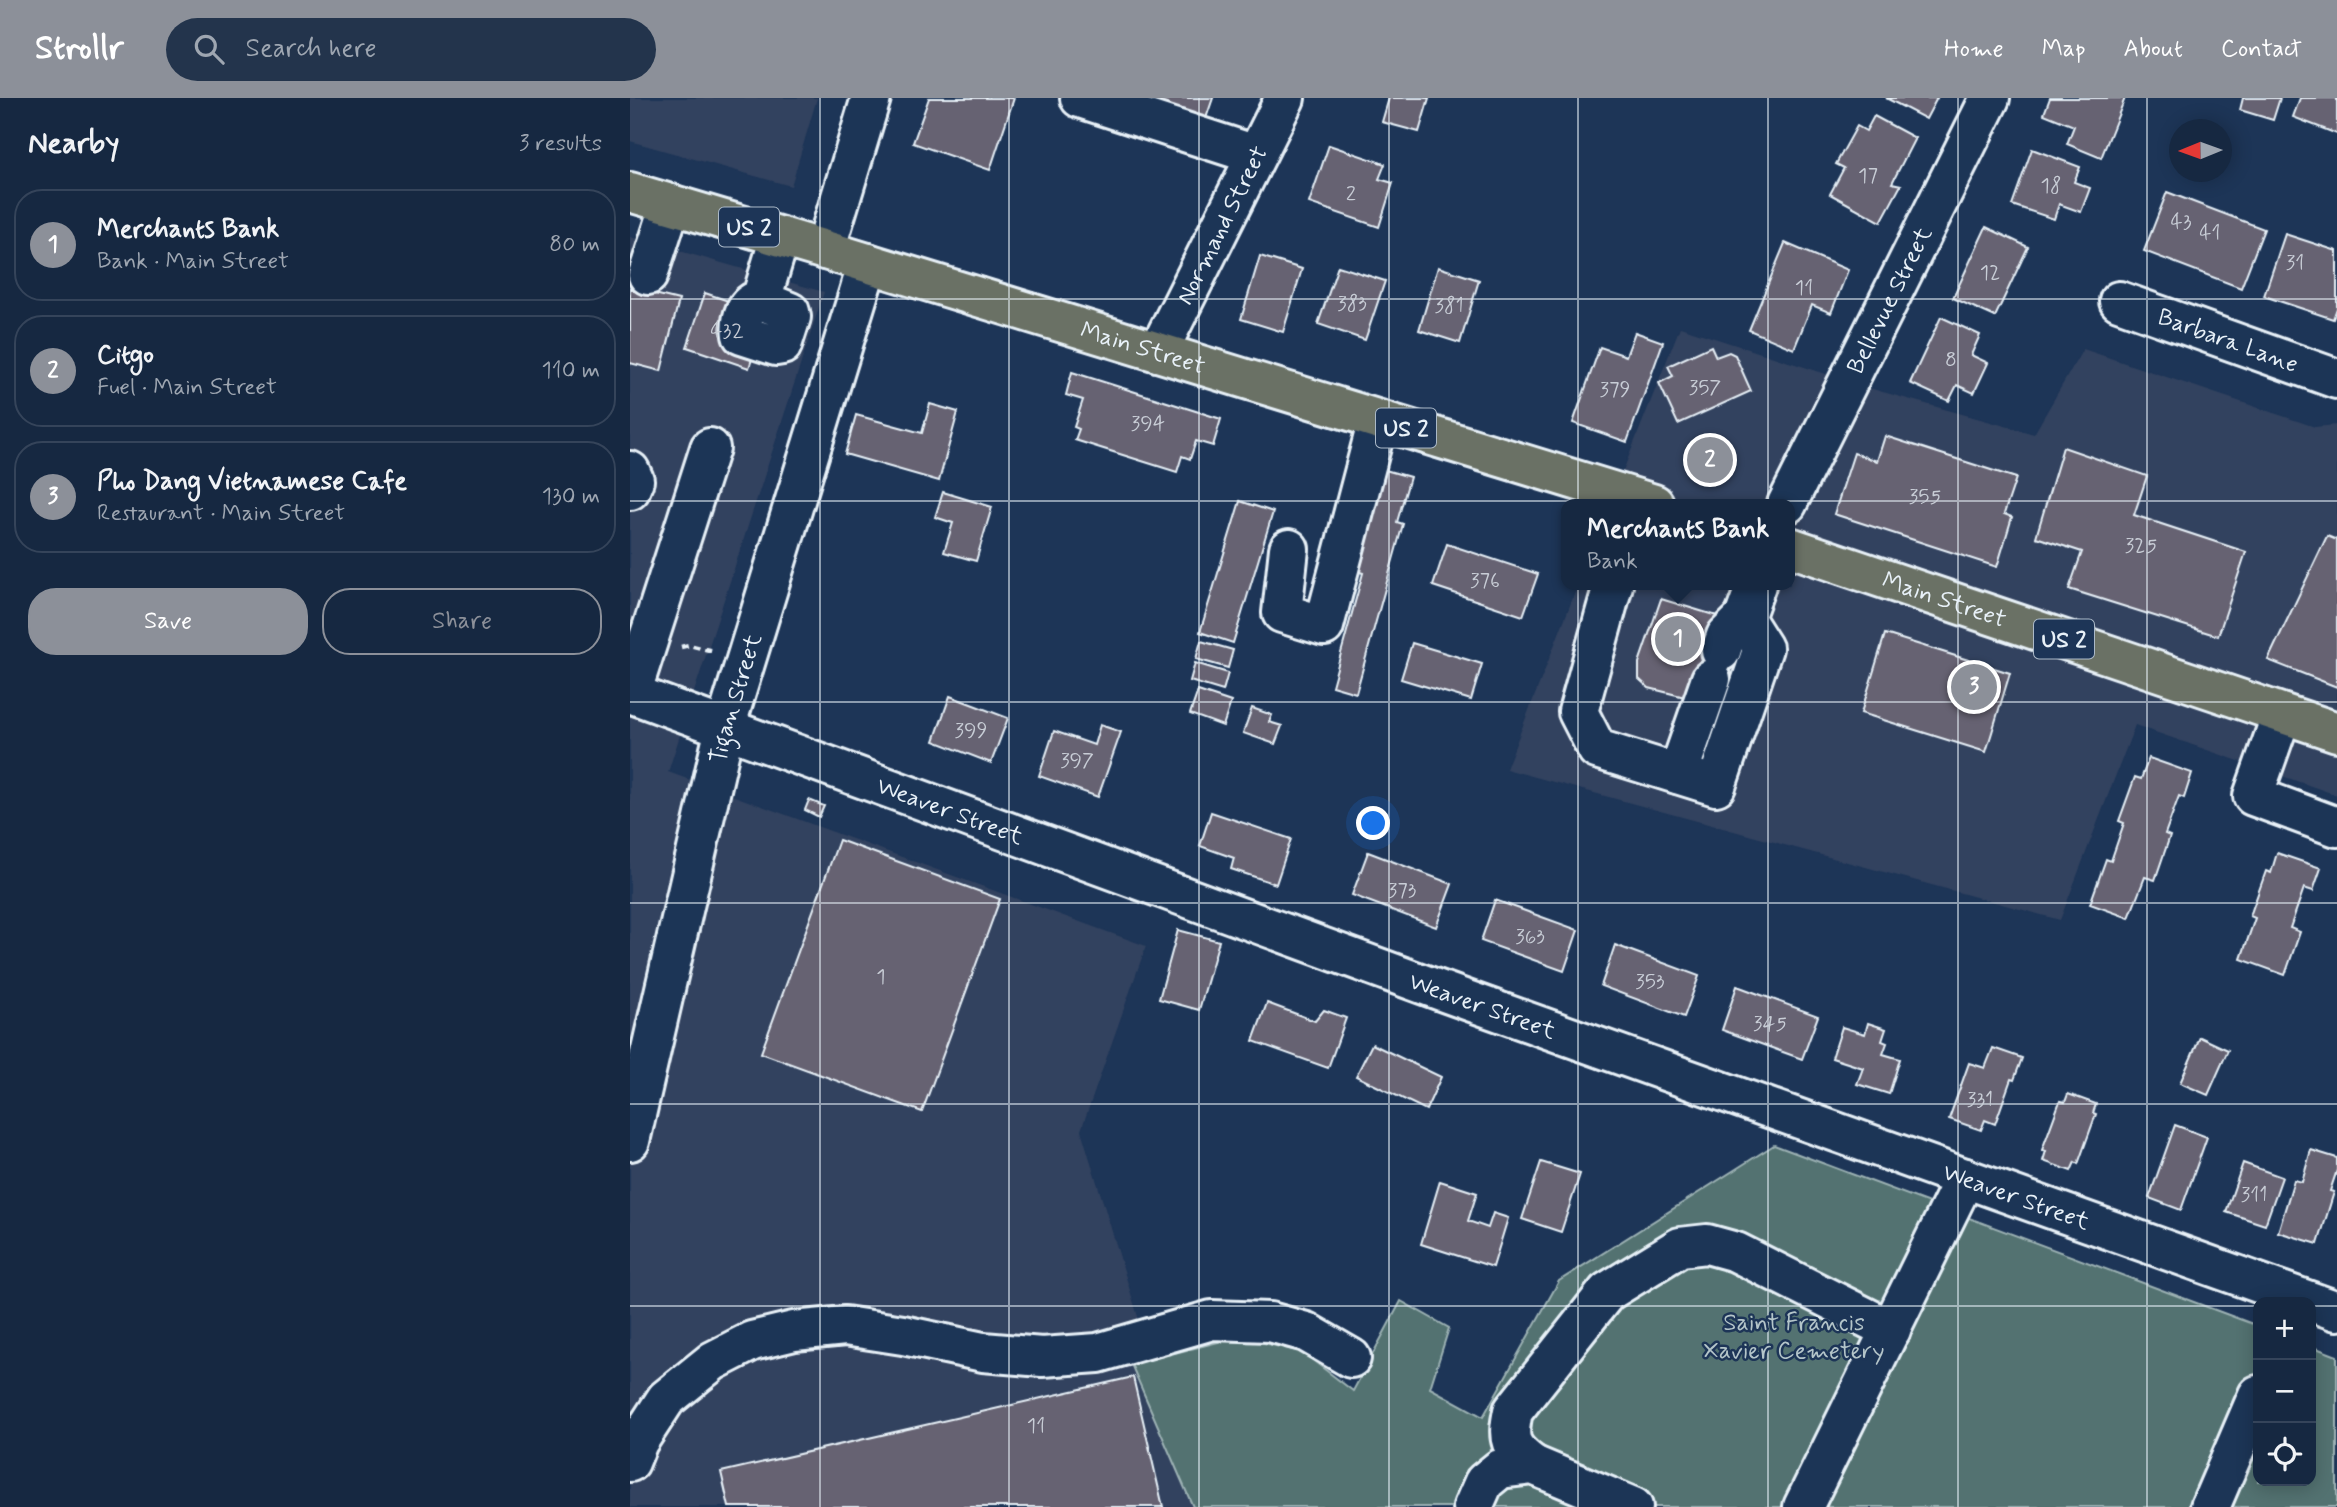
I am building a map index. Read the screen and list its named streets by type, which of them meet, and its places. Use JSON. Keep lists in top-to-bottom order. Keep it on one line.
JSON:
{"streets":{"main road":["US 2","Main Street"],"street":["Normand Street","Bellevue Street","Barbara Lane","Tigan Street","Weaver Street"]},"crossings":[["Normand Street","Main Street"],["Main Street","Tigan Street"],["Tigan Street","Weaver Street"]],"parks":["Saint Francis Xavier Cemetery"],"house_numbers":["17","18","2","43","41","31","12","11","383","381","432","8","357","379","394","355","325","376","399","397","373","363","1","353","345","331","311","11"],"north":"left","page":{"header":"Strollr","search":"Search here","nav":["Home","Map","About","Contact"],"heading":["Nearby","3 results"],"list":[{"mark":"1","name":"Merchants Bank","note":"Bank · Main Street","value":"80 m"},{"mark":"2","name":"Citgo","note":"Fuel · Main Street","value":"110 m"},{"mark":"3","name":"Pho Dang Vietnamese Cafe","note":"Restaurant · Main Street","value":"130 m"}],"pins":["2","1","3"],"popup":["Merchants Bank","Bank"],"buttons":["Save","Share"],"map_buttons":["+","−"]}}
